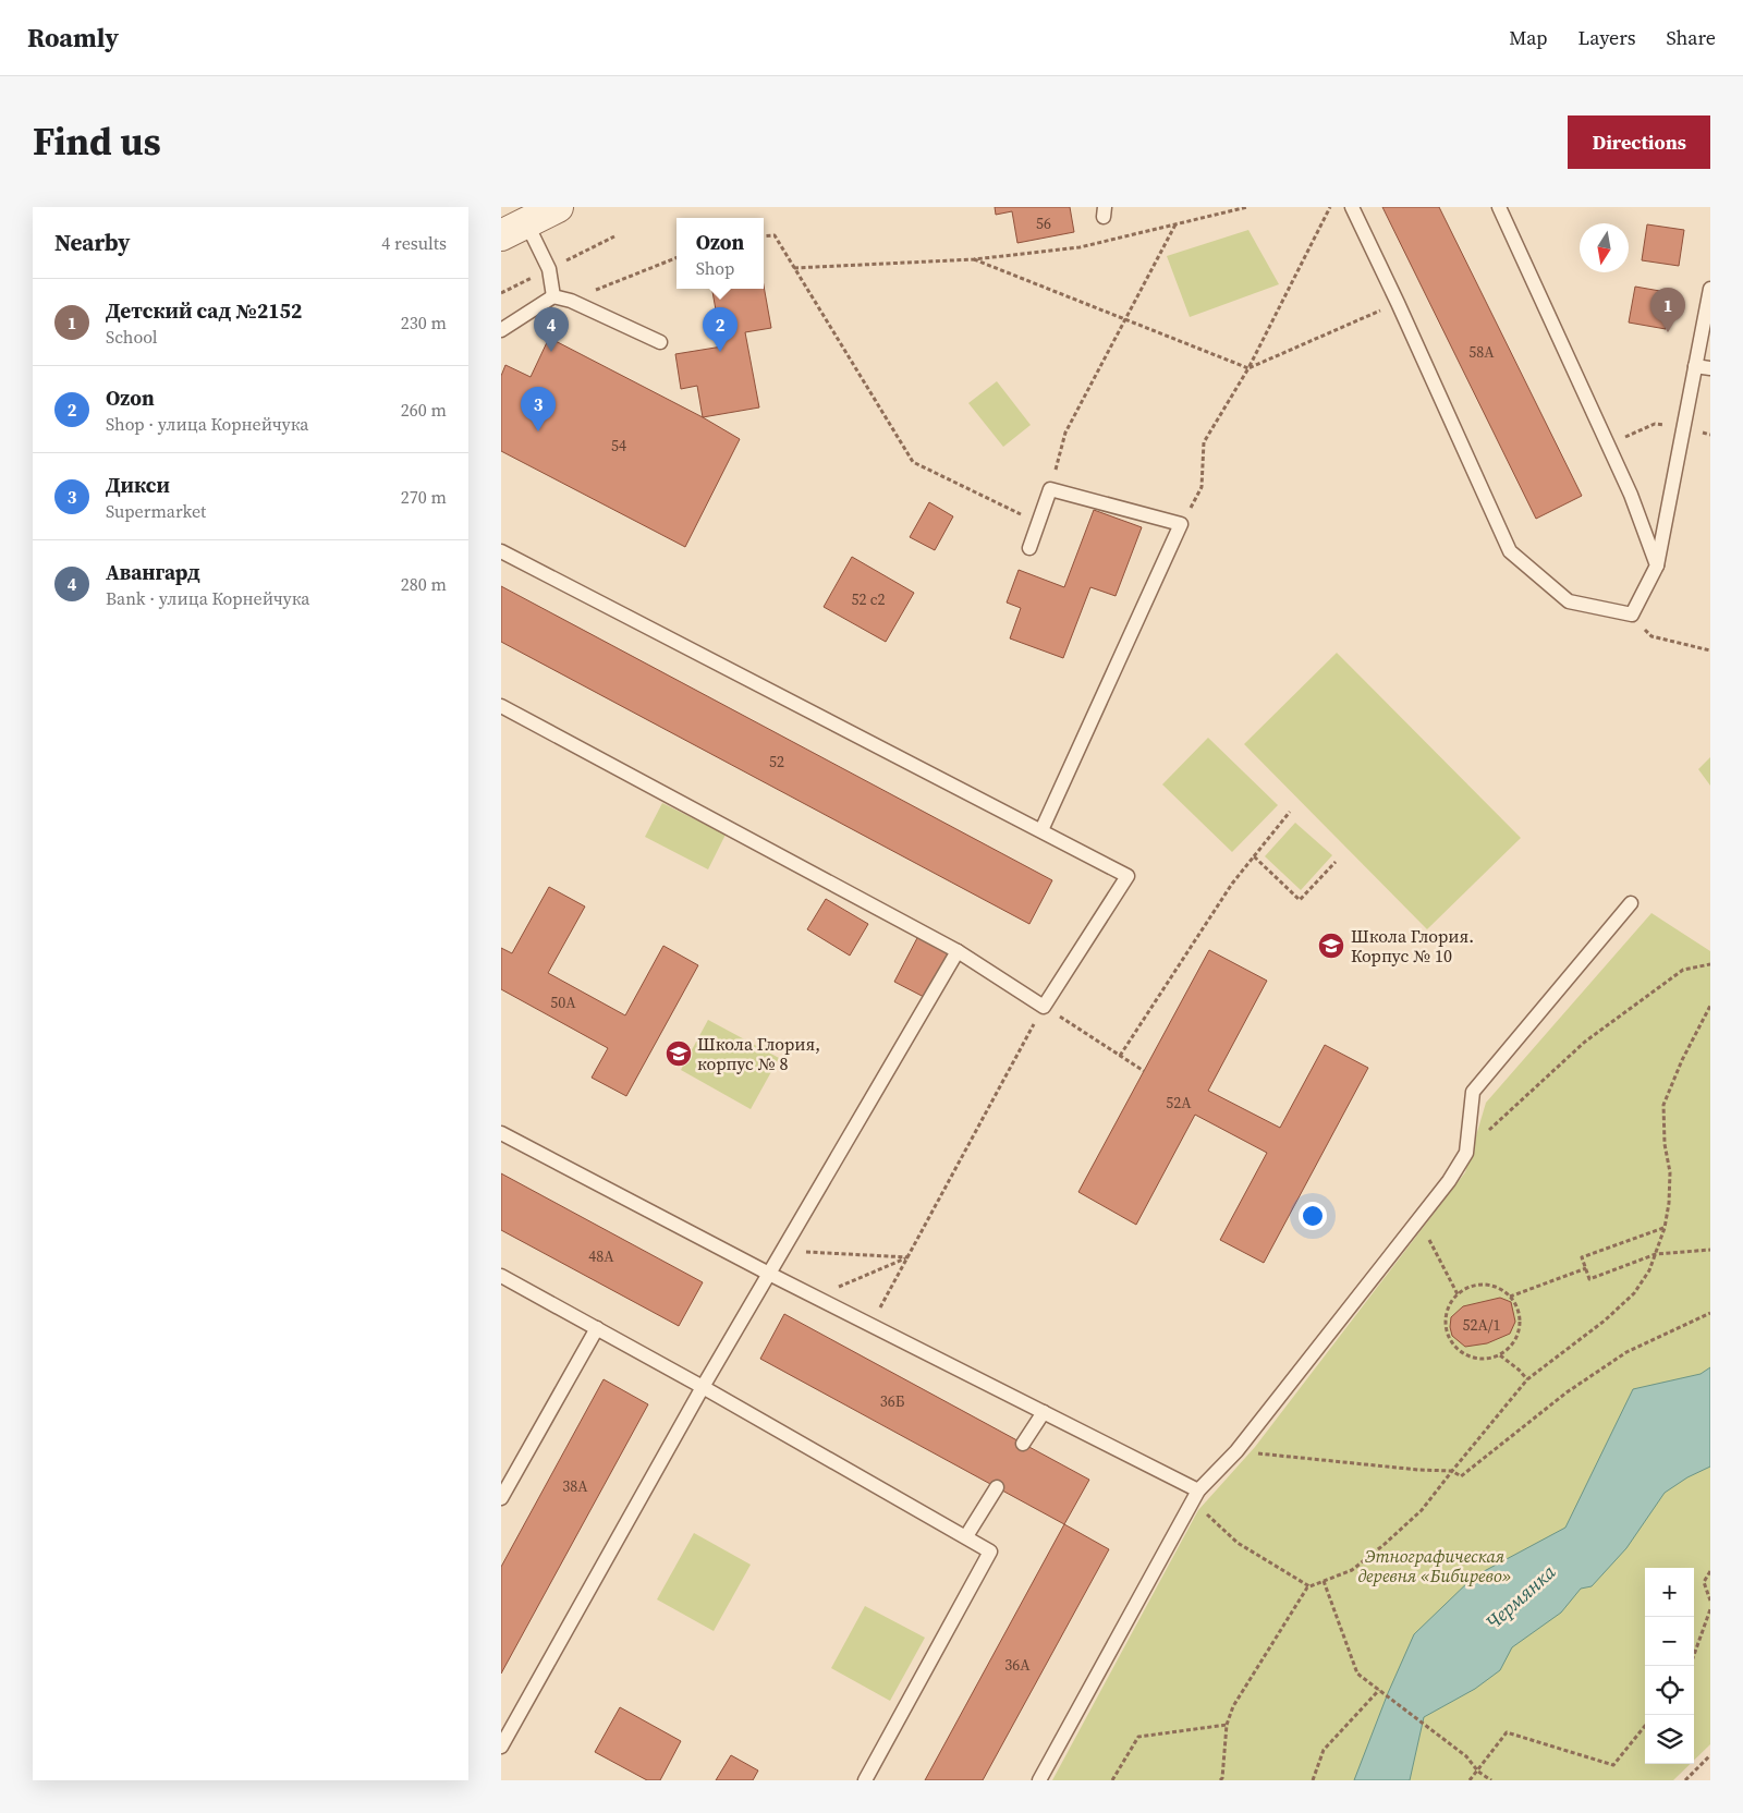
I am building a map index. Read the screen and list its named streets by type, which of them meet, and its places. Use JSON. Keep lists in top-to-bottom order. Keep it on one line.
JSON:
{"water":["Чермянка"],"parks":["Этнографическая деревня «Бибирево»"],"places":{"school or university":["Школа Глория. Корпус № 10","Школа Глория, корпус № 8"]},"house_numbers":["56","58А","54","52 с2","52","50А","52А","48А","52А/1","36Б","38А","36А"],"north":"bottom","page":{"header":"Roamly","nav":["Map","Layers","Share"],"title":"Find us","buttons":"Directions","heading":["Nearby","4 results"],"popup":["Ozon","Shop"],"list":[{"mark":"1","name":"Детский сад №2152","note":"School","value":"230 m"},{"mark":"2","name":"Ozon","note":"Shop · улица Корнейчука","value":"260 m"},{"mark":"3","name":"Дикси","note":"Supermarket","value":"270 m"},{"mark":"4","name":"Авангард","note":"Bank · улица Корнейчука","value":"280 m"}],"pins":["1","2","4","3"],"map_buttons":["+","−"]}}
